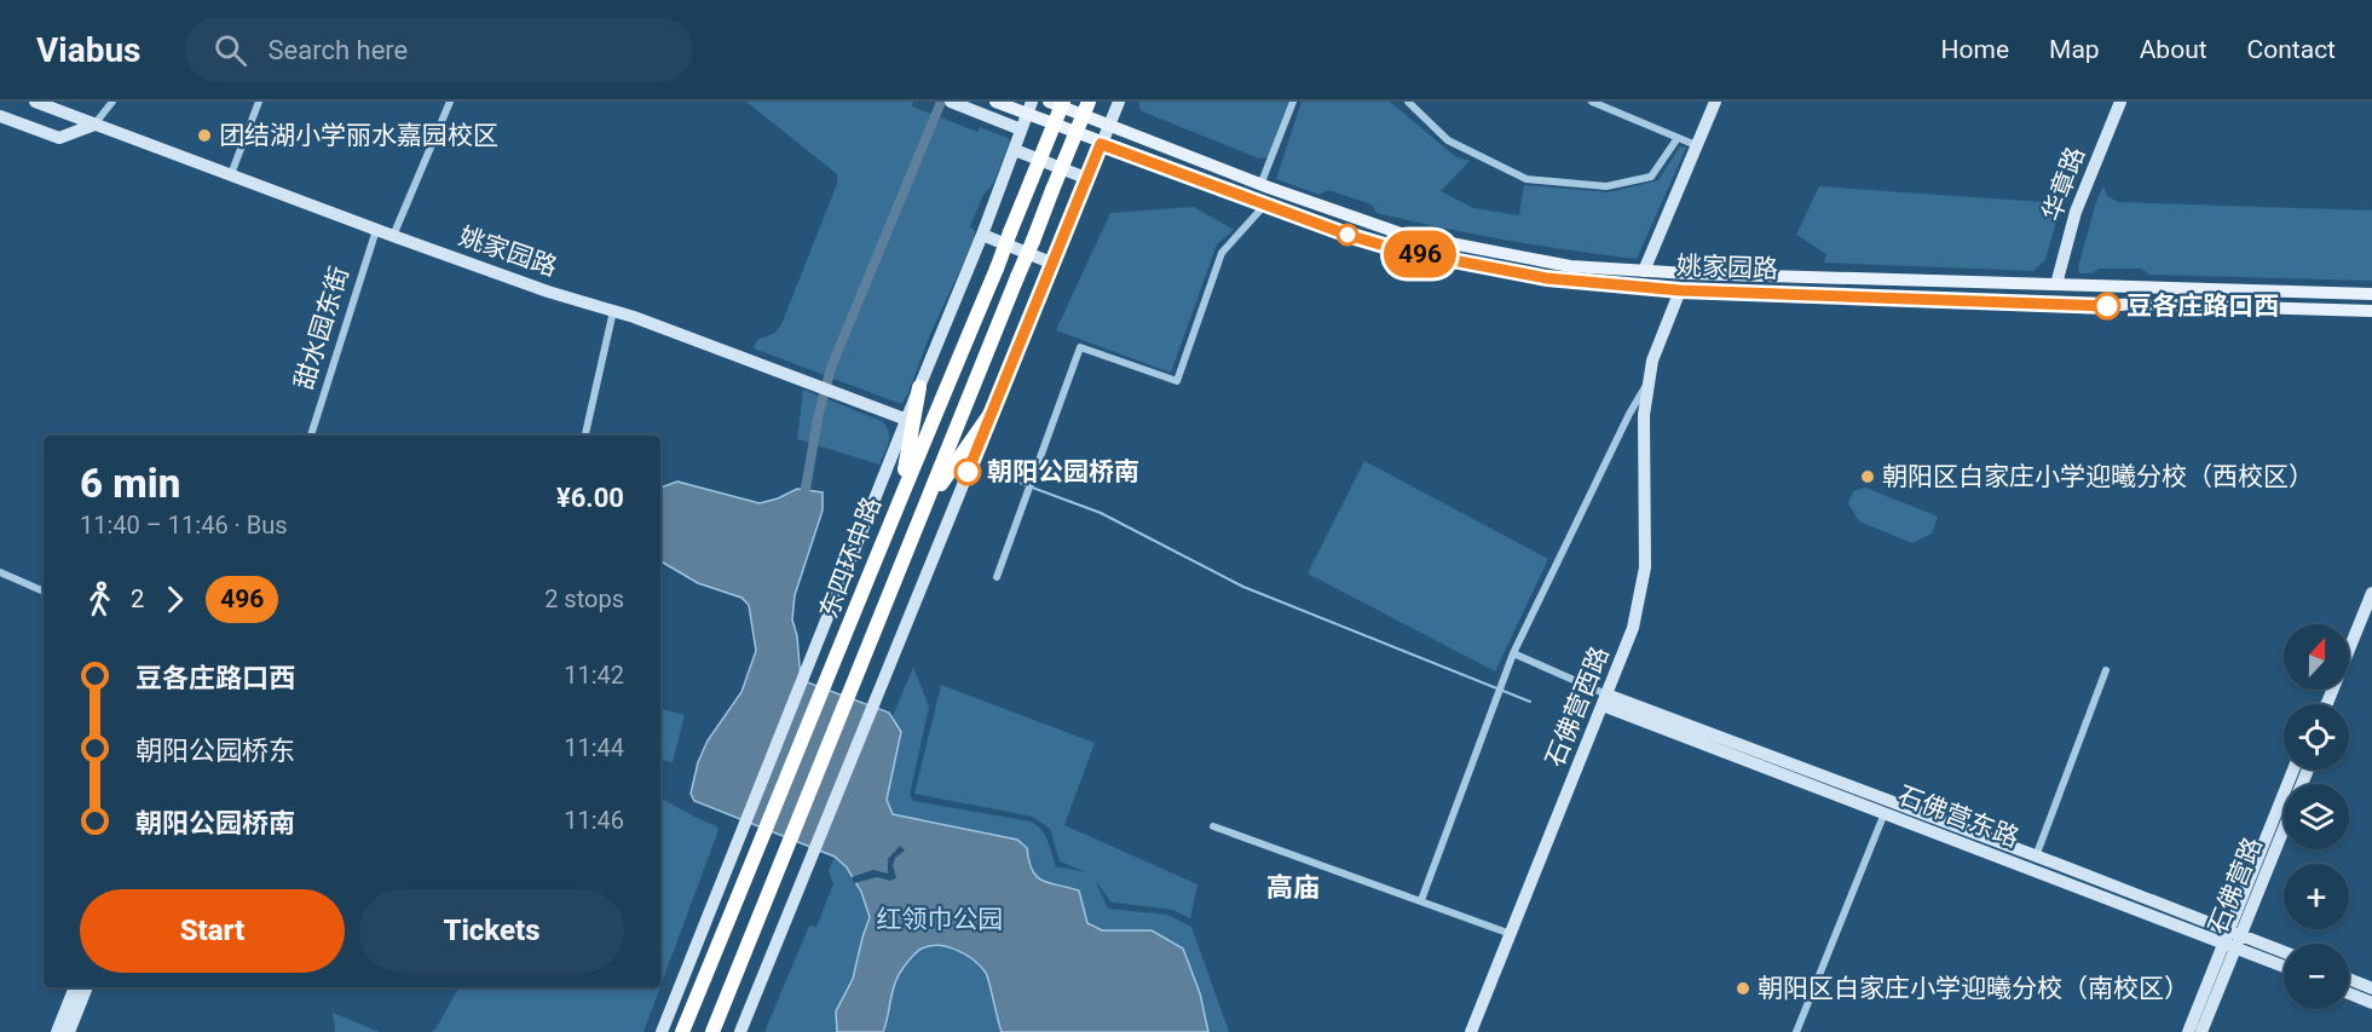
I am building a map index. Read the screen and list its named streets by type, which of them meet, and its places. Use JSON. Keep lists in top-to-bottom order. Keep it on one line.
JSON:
{"streets":{"highway":["东四环中路"],"main road":["姚家园路"],"street":["华章路","甜水园东街","石佛营西路","石佛营东路","石佛营路"]},"crossings":[["华章路","姚家园路"],["姚家园路","甜水园东街"],["姚家园路","东四环中路"],["姚家园路","石佛营西路"],["石佛营西路","石佛营东路"],["石佛营东路","石佛营路"]],"districts":["高庙"],"parks":["红领巾公园"],"places":["团结湖小学丽水嘉园校区","豆各庄路口西","朝阳公园桥南","朝阳区白家庄小学迎曦分校（西校区）","朝阳区白家庄小学迎曦分校（南校区）"],"lines":["bus line 496"],"north":"top","page":{"header":"Viabus","search":"Search here","nav":["Home","Map","About","Contact"],"on_map":"496","heading":["6 min","11:40 – 11:46 · Bus","¥6.00"],"legs":["2","496","2 stops"],"map_buttons":["+","−"],"list":[{"name":"豆各庄路口西","value":"11:42"},{"name":"朝阳公园桥东","value":"11:44"},{"name":"朝阳公园桥南","value":"11:46"}],"buttons":["Start","Tickets"]}}
